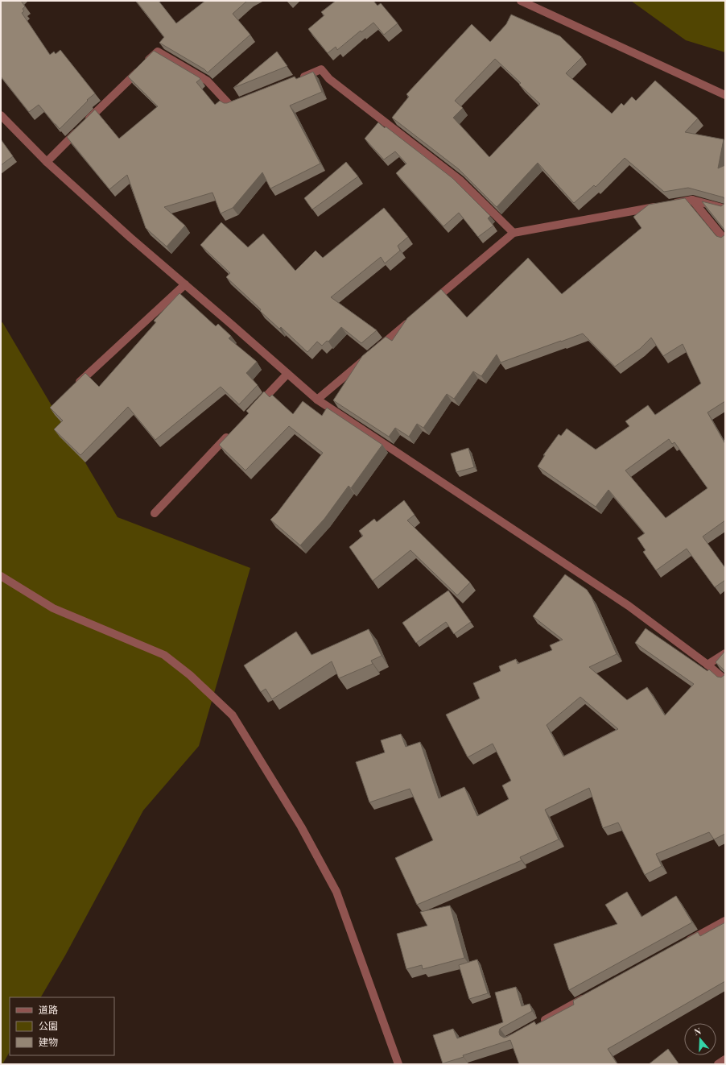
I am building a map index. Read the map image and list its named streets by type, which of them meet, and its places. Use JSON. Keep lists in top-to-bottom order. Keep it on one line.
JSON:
{"legend":["道路","公園","建物"],"north":"top"}
